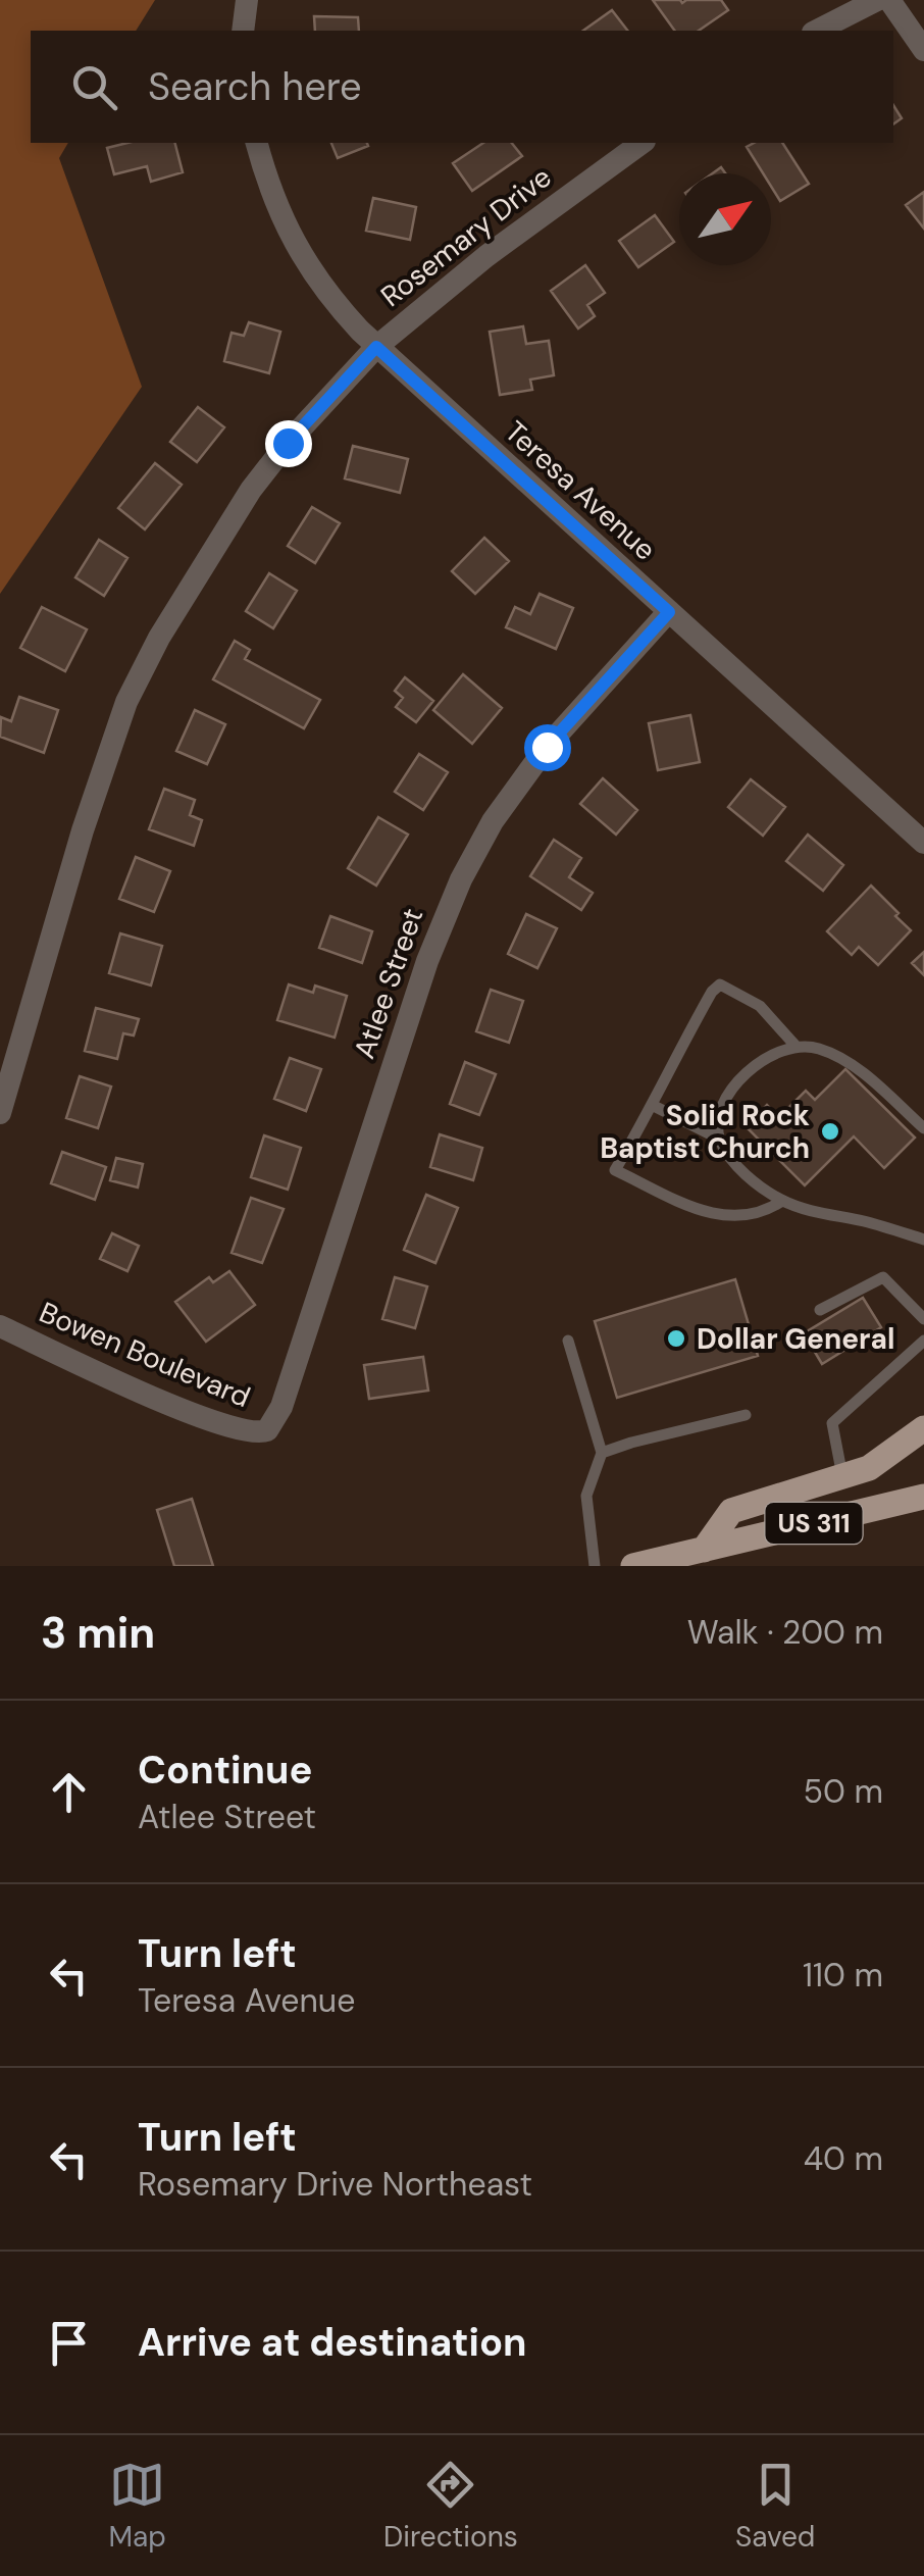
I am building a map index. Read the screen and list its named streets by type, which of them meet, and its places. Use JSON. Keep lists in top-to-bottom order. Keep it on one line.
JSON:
{"streets":{"main road":["US 311"],"street":["Rosemary Drive","Teresa Avenue","Atlee Street","Bowen Boulevard"]},"crossings":[["Rosemary Drive","Teresa Avenue"],["Teresa Avenue","Atlee Street"],["Atlee Street","Bowen Boulevard"]],"places":["Solid Rock Baptist Church","Dollar General"],"north":"top right","page":{"search":"Search here","heading":["3 min","Walk · 200 m"],"list":[["Continue","Atlee Street","50 m"],["Turn left","Teresa Avenue","110 m"],["Turn left","Rosemary Drive Northeast","40 m"],"Arrive at destination"],"nav":["Map","Directions","Saved"]}}
